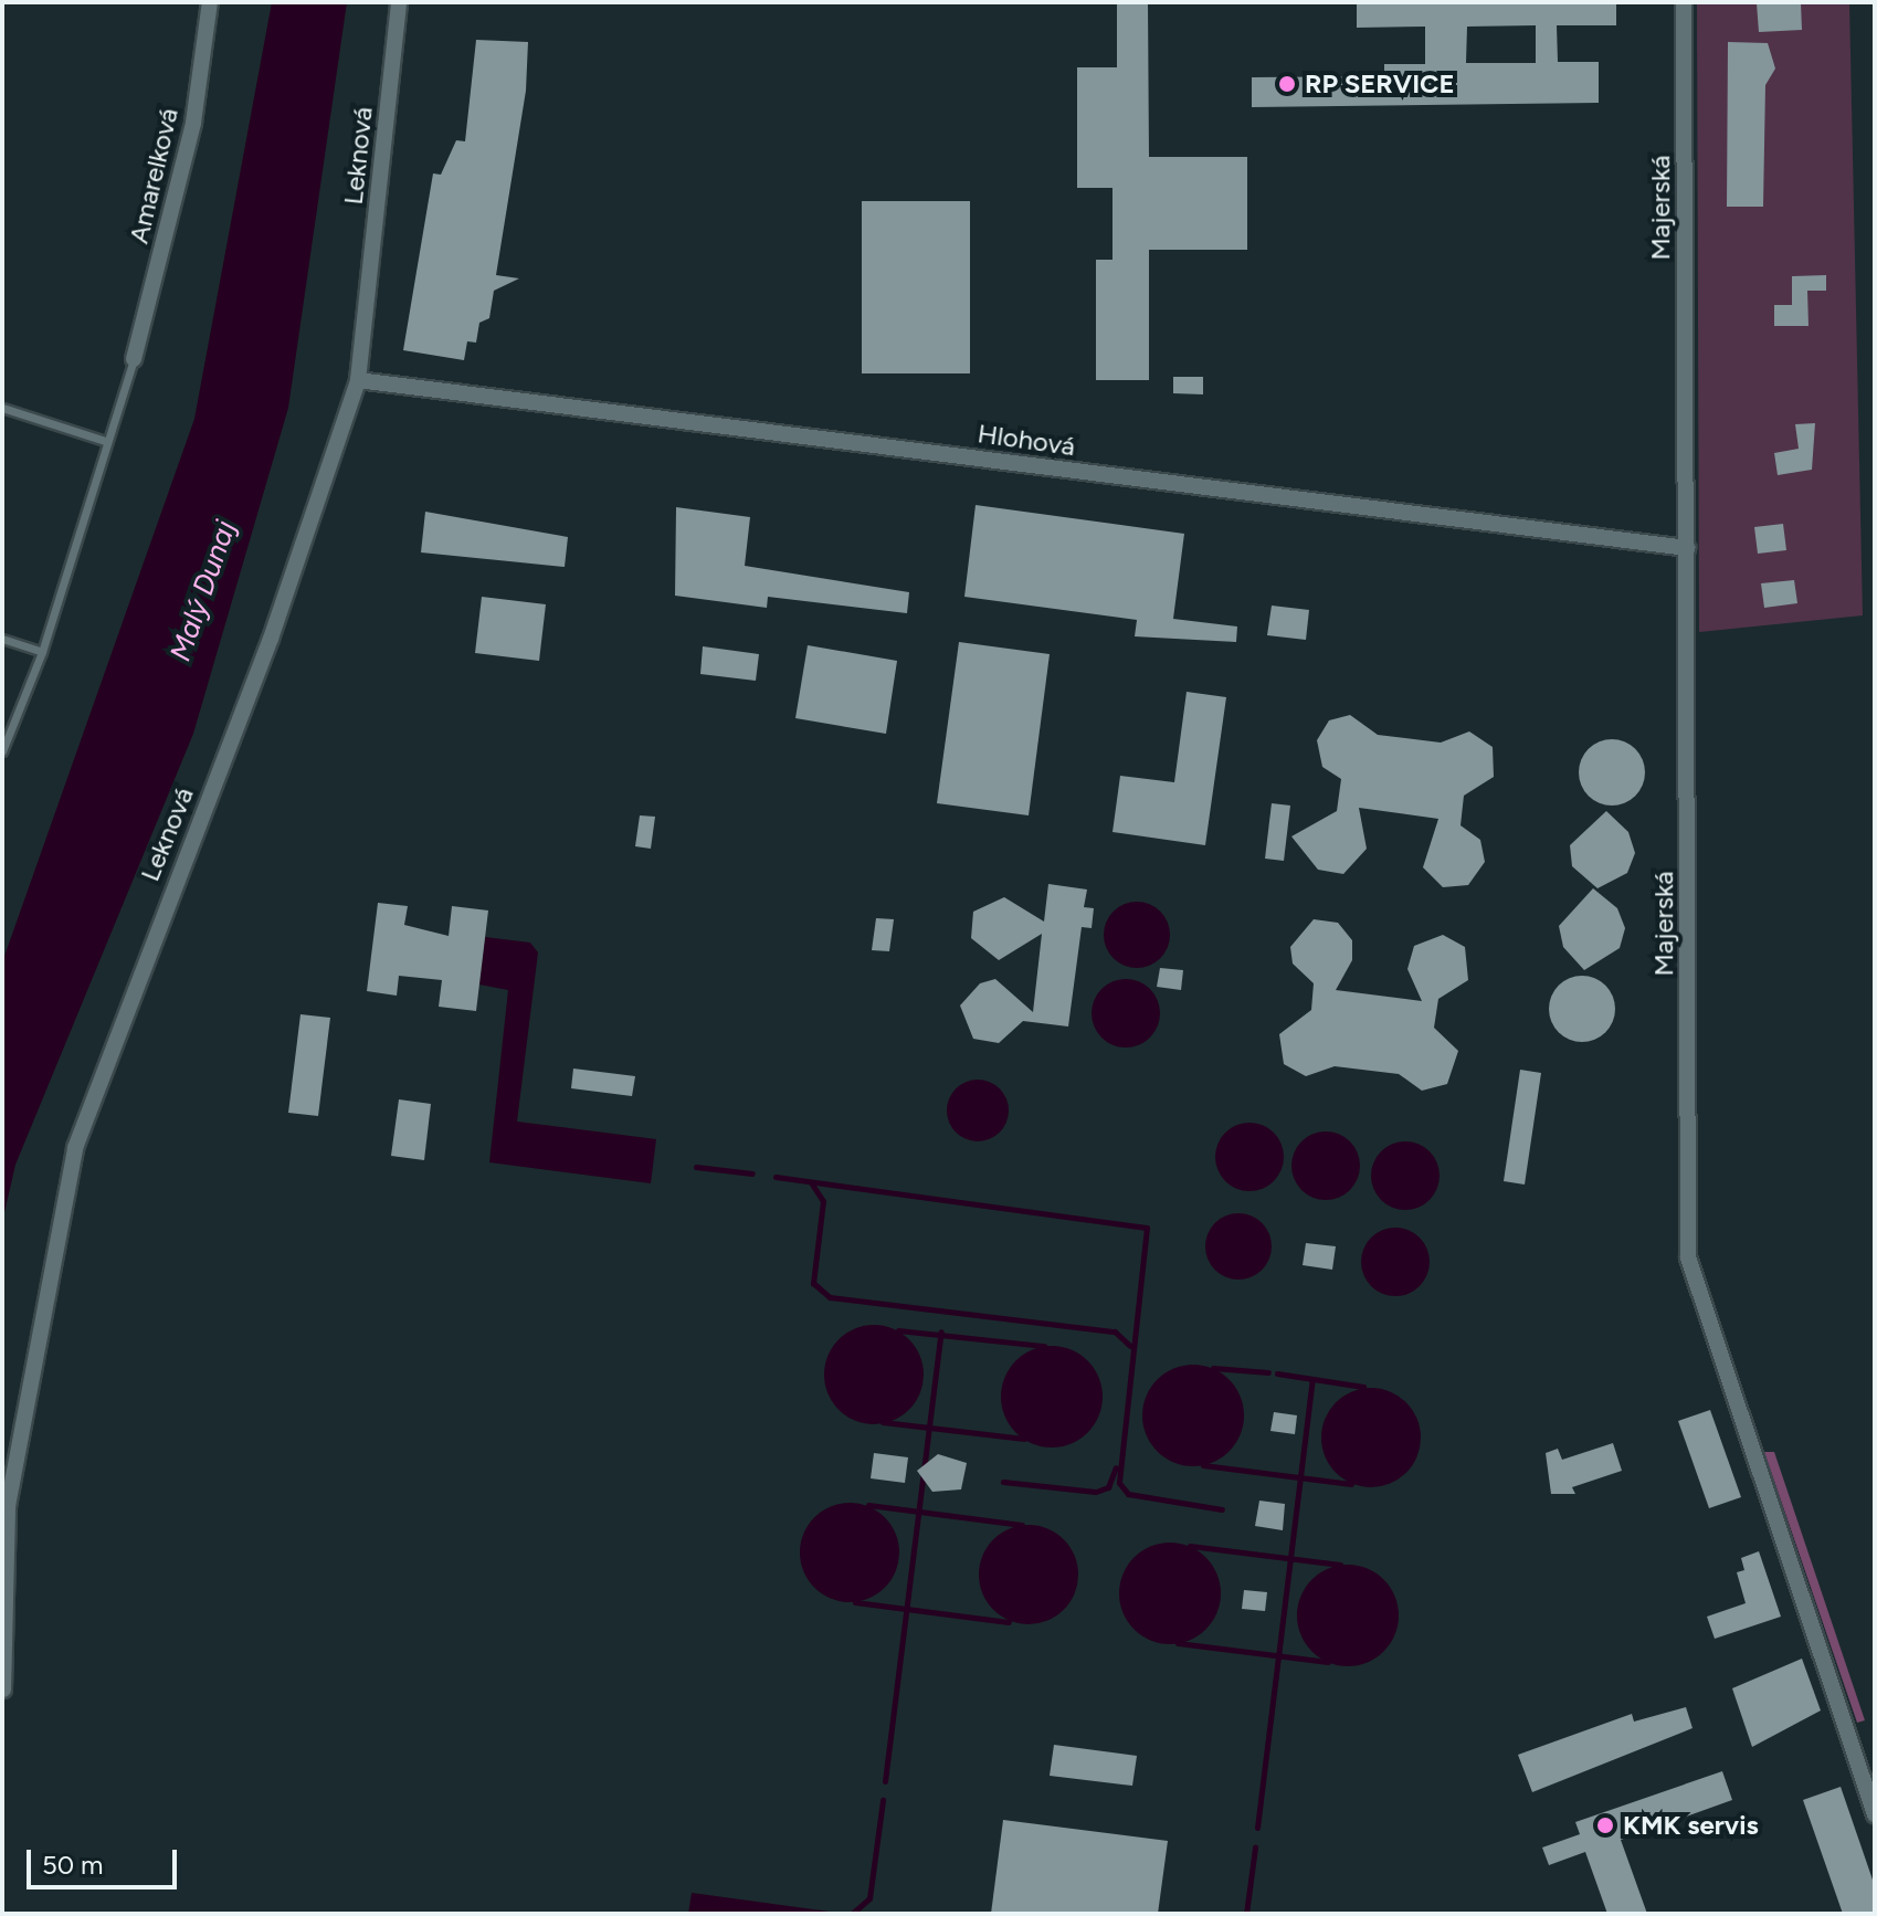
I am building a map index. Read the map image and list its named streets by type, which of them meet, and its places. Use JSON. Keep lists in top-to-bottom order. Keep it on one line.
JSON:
{"streets":{"street":["Leknová","Amarelková","Majerská","Hlohová"]},"crossings":[["Leknová","Hlohová"],["Majerská","Hlohová"]],"water":["Malý Dunaj"],"places":["RP SERVICE","KMK servis"],"scale_bar":"50 m"}
